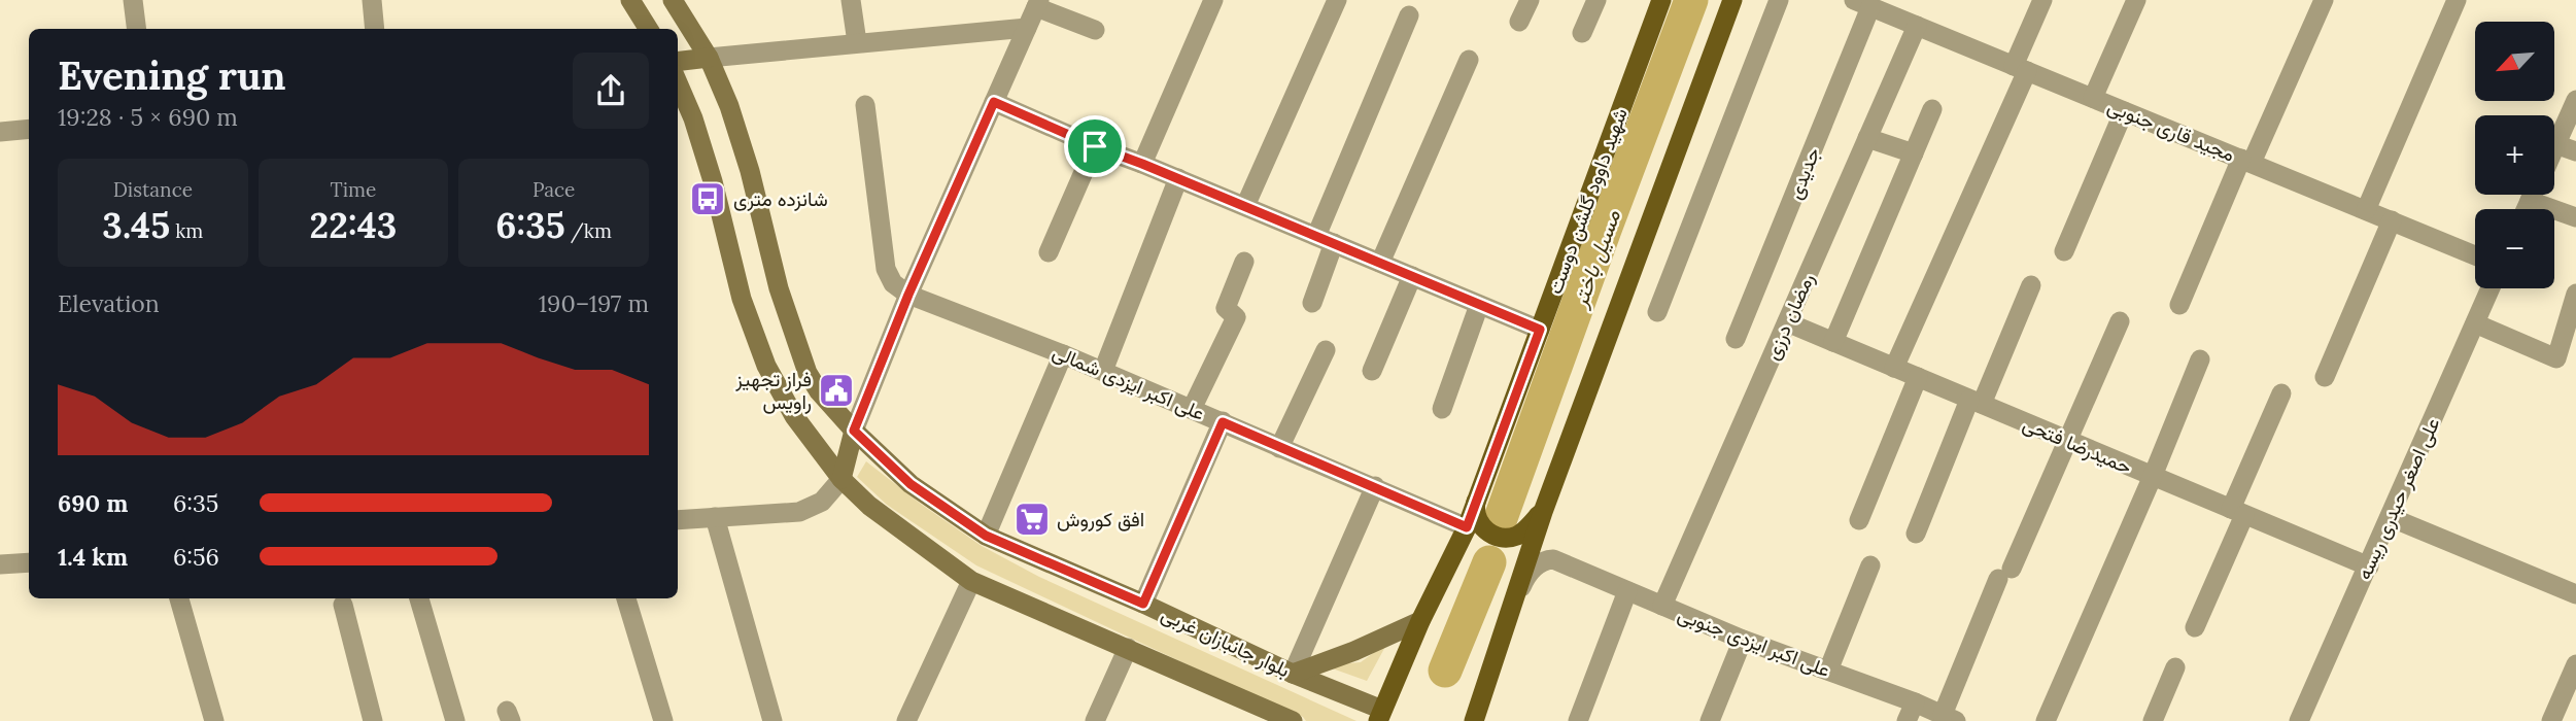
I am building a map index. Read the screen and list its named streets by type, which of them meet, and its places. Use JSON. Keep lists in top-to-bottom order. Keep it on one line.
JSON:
{"streets":{"main road":["شهید داوود گلشن دوست","بلوار جانبازان غربی"],"street":["مجید قاری جنوبی","جدیدی","رمضان درزی","علی اکبر ایزدی شمالی","حمیدرضا فتحی","علی اصغر حیدری ریسه","علی اکبر ایزدی جنوبی"]},"crossings":[["مجید قاری جنوبی","جدیدی"],["مجید قاری جنوبی","رمضان درزی"],["شهید داوود گلشن دوست","علی اکبر ایزدی شمالی"],["شهید داوود گلشن دوست","بلوار جانبازان غربی"],["رمضان درزی","حمیدرضا فتحی"],["رمضان درزی","علی اکبر ایزدی جنوبی"],["حمیدرضا فتحی","علی اصغر حیدری ریسه"]],"water":["مسیل باختر"],"places":{"bus stop":["شانزده متری"],"public building":["فراز تجهیز راویس"],"supermarket":["افق کوروش"]},"north":"bottom left","page":{"map_buttons":["+","−"],"heading":["Evening run","19:28 · 5 × 690 m"],"stats":[["Distance","3.45 km"],["Time","22:43"],["Pace","6:35 /km"]],"chart":["Elevation","190–197 m"],"list":[{"name":"690 m","note":"6:35"},{"name":"1.4 km","note":"6:56"}]}}
